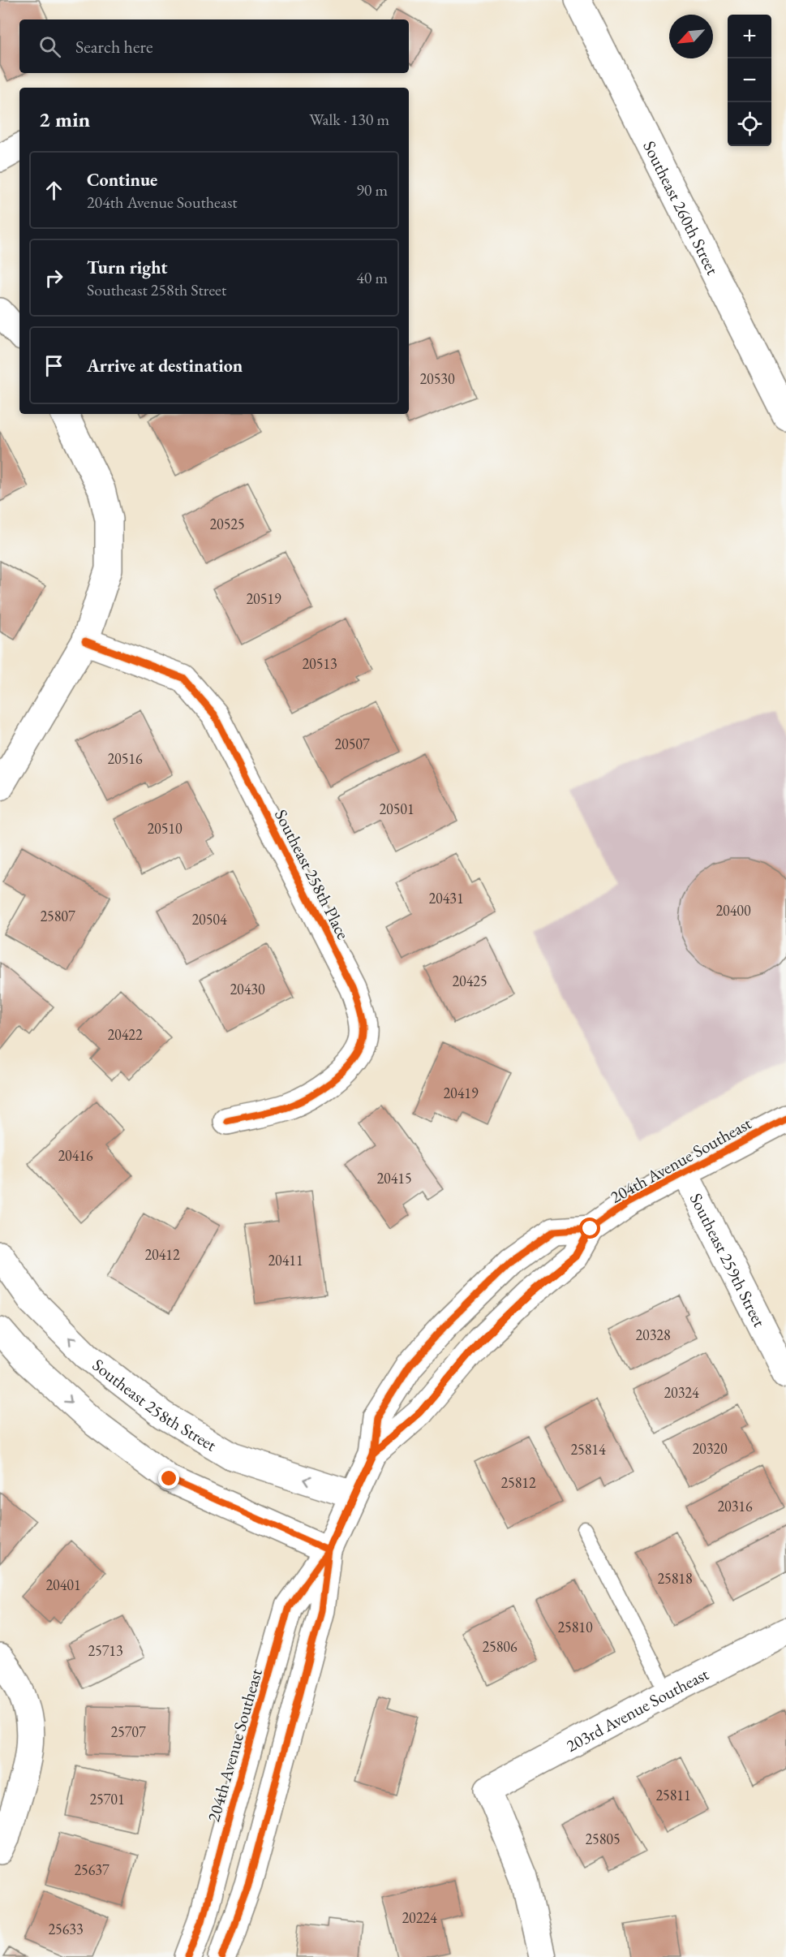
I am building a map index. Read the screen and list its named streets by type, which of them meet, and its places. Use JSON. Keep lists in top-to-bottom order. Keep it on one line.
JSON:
{"streets":{"street":["Southeast 260th Street","Southeast 258th Place","204th Avenue Southeast","Southeast 259th Street","Southeast 258th Street","203rd Avenue Southeast"]},"crossings":[["204th Avenue Southeast","Southeast 259th Street"],["204th Avenue Southeast","Southeast 258th Street"]],"house_numbers":["20530","20525","20519","20513","20507","20516","20501","20510","20431","20400","25807","20504","20425","20430","20422","20419","20416","20415","20412","20411","20328","20324","20320","25814","25812","20316","25818","20401","25810","25806","25713","25707","25811","25701","25805","25637","20224","25633"],"north":"bottom left","page":{"map_buttons":["+","−"],"search":"Search here","heading":["2 min","Walk · 130 m"],"list":[["Continue","204th Avenue Southeast","90 m"],["Turn right","Southeast 258th Street","40 m"],"Arrive at destination"]}}
